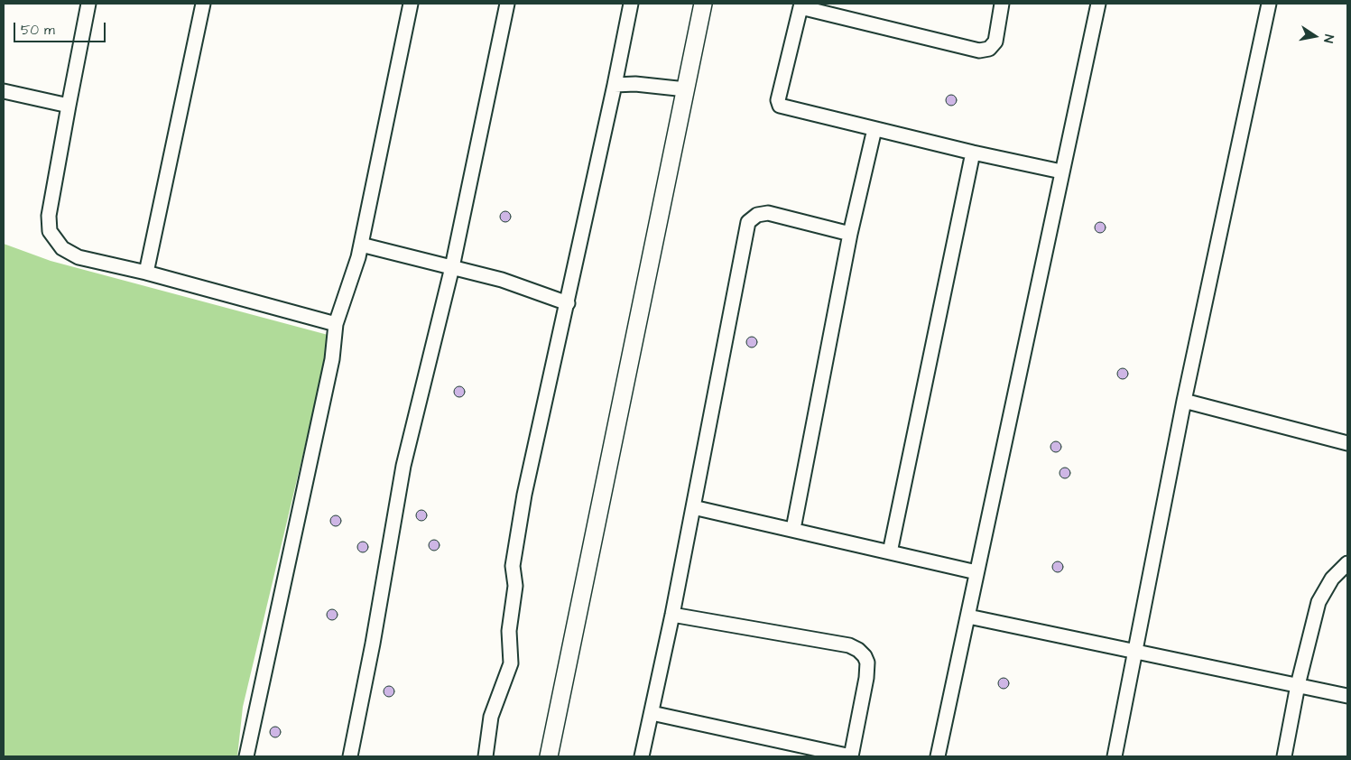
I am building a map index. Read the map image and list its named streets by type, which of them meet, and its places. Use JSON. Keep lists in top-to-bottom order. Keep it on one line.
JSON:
{"scale_bar":"50 m","north":"right"}
